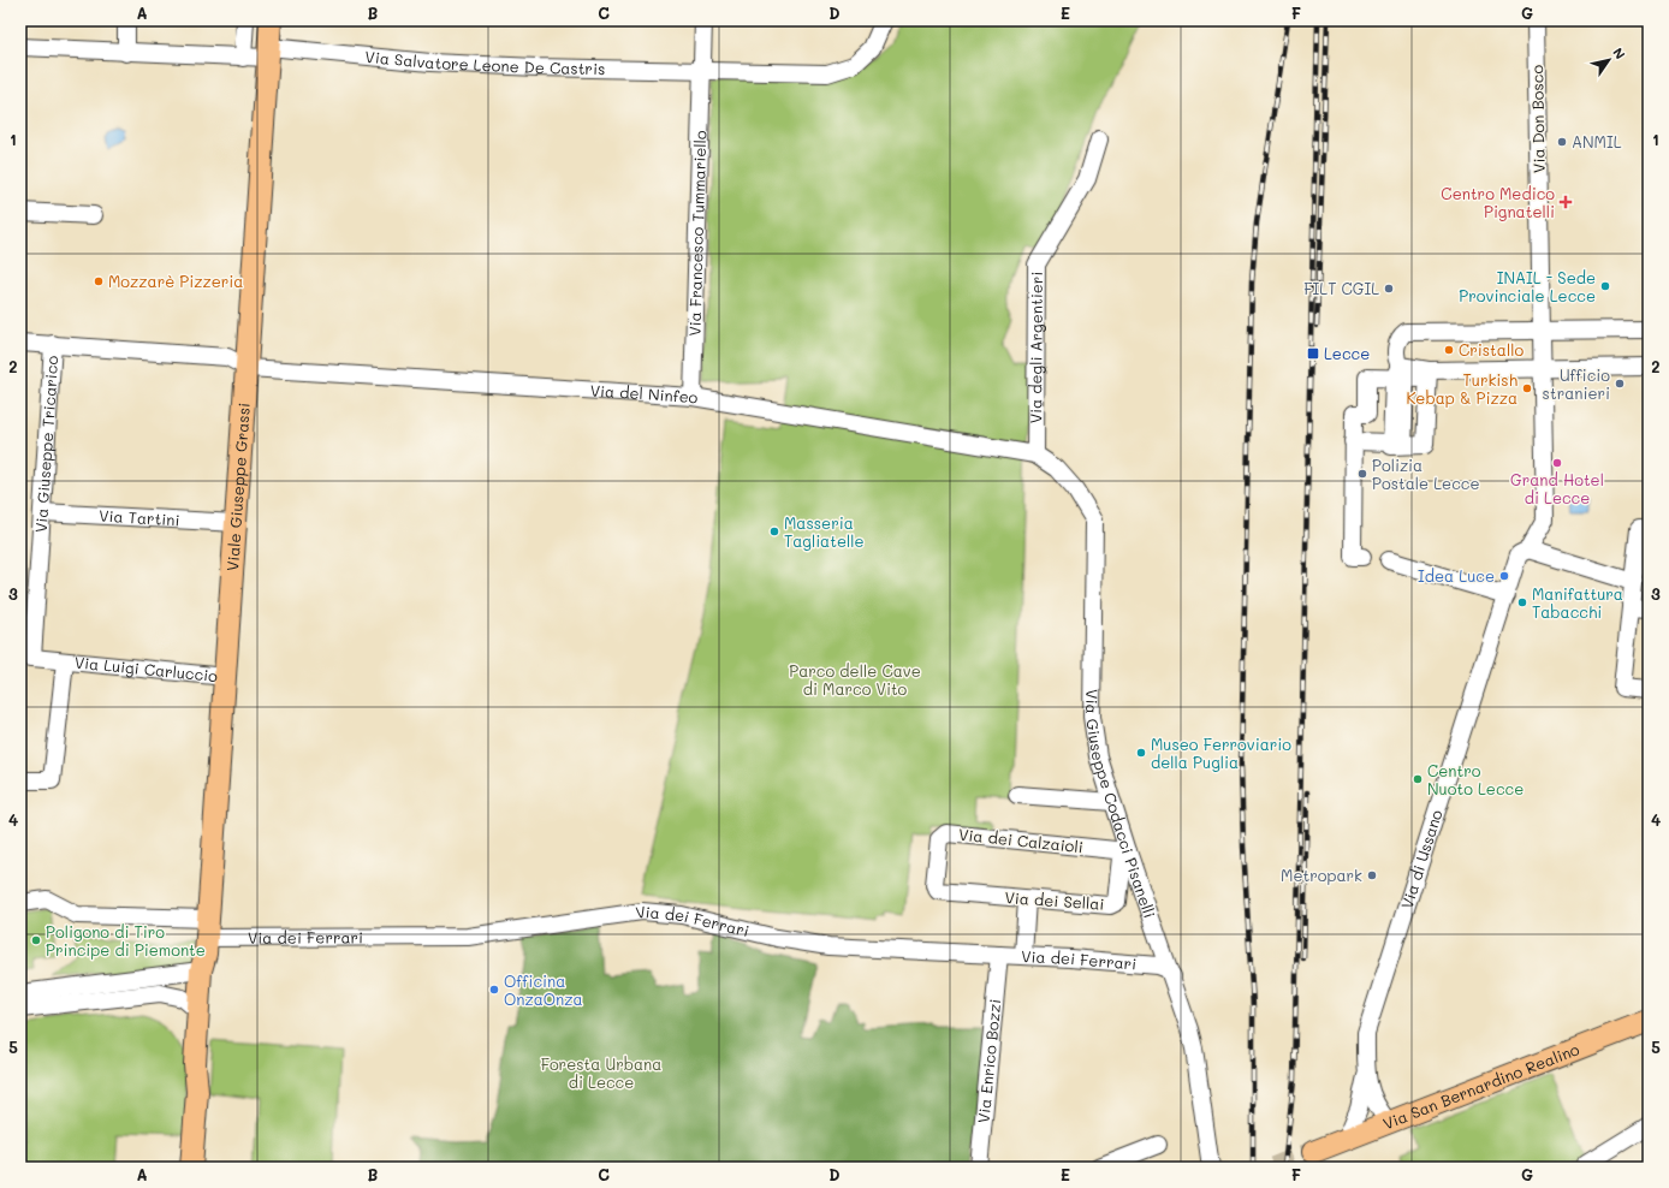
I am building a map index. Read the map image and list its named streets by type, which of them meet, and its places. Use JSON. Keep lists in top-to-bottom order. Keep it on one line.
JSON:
{"streets":{"main road":["Viale Giuseppe Grassi","Via San Bernardino Realino"],"street":["Via Salvatore Leone De Castris","Via Don Bosco","Via Francesco Tummariello","Via degli Argentieri","Via del Ninfeo","Via Giuseppe Tricarico","Via Tartini","Via Luigi Carluccio","Via Giuseppe Codacci Pisanelli","Via dei Calzaioli","Via di Ussano","Via dei Sellai","Via dei Ferrari","Via Enrico Bozzi"]},"crossings":[["Via Salvatore Leone De Castris","Via Francesco Tummariello"],["Via Salvatore Leone De Castris","Viale Giuseppe Grassi"],["Via Don Bosco","Via di Ussano"],["Via Francesco Tummariello","Via del Ninfeo"],["Via degli Argentieri","Via del Ninfeo"],["Via degli Argentieri","Via Giuseppe Codacci Pisanelli"],["Via del Ninfeo","Viale Giuseppe Grassi"],["Via del Ninfeo","Via Giuseppe Codacci Pisanelli"],["Via Giuseppe Tricarico","Via Tartini"],["Via Giuseppe Tricarico","Via Luigi Carluccio"],["Viale Giuseppe Grassi","Via Tartini"],["Viale Giuseppe Grassi","Via Luigi Carluccio"],["Viale Giuseppe Grassi","Via dei Ferrari"],["Via Giuseppe Codacci Pisanelli","Via dei Calzaioli"],["Via Giuseppe Codacci Pisanelli","Via dei Sellai"],["Via Giuseppe Codacci Pisanelli","Via dei Ferrari"],["Via dei Calzaioli","Via dei Sellai"],["Via di Ussano","Via San Bernardino Realino"],["Via dei Ferrari","Via Enrico Bozzi"]],"parks":["Parco delle Cave di Marco Vito","Foresta Urbana di Lecce"],"places":{"other":["ANMIL","Mozzarè Pizzeria","INAIL - Sede Provinciale Lecce","FILT CGIL","Cristallo","Ufficio stranieri","Turkish Kebap & Pizza","Grand Hotel di Lecce","Polizia Postale Lecce","Masseria Tagliatelle","Idea Luce","Manifattura Tabacchi","Museo Ferroviario della Puglia","Centro Nuoto Lecce","Metropark","Poligono di Tiro Principe di Piemonte","Officina OnzaOnza"],"health":["Centro Medico Pignatelli"],"transit":["Lecce"]},"north":"top right","grid":{"columns":["A","B","C","D","E","F","G"],"rows":["1","2","3","4","5"]}}
